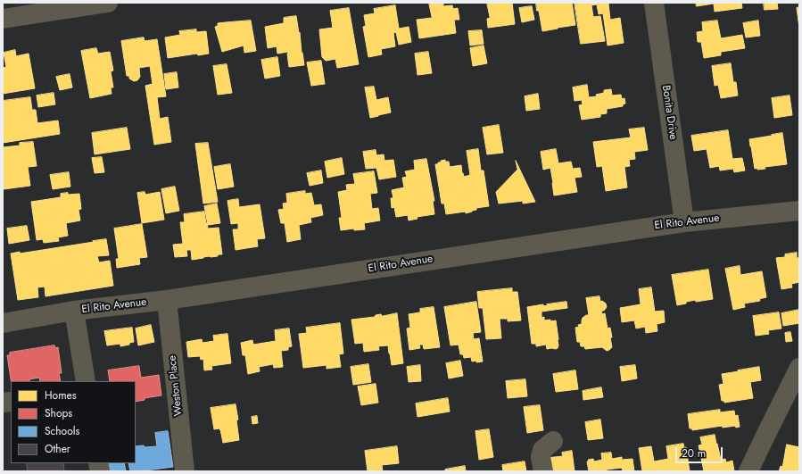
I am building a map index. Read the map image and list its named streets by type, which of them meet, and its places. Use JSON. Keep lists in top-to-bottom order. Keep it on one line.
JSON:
{"streets":{"street":["Bonita Drive","El Rito Avenue","Weston Place"]},"crossings":[["Bonita Drive","El Rito Avenue"],["El Rito Avenue","Weston Place"]],"legend":["Homes","Shops","Schools","Other"],"scale_bar":"20 m"}
